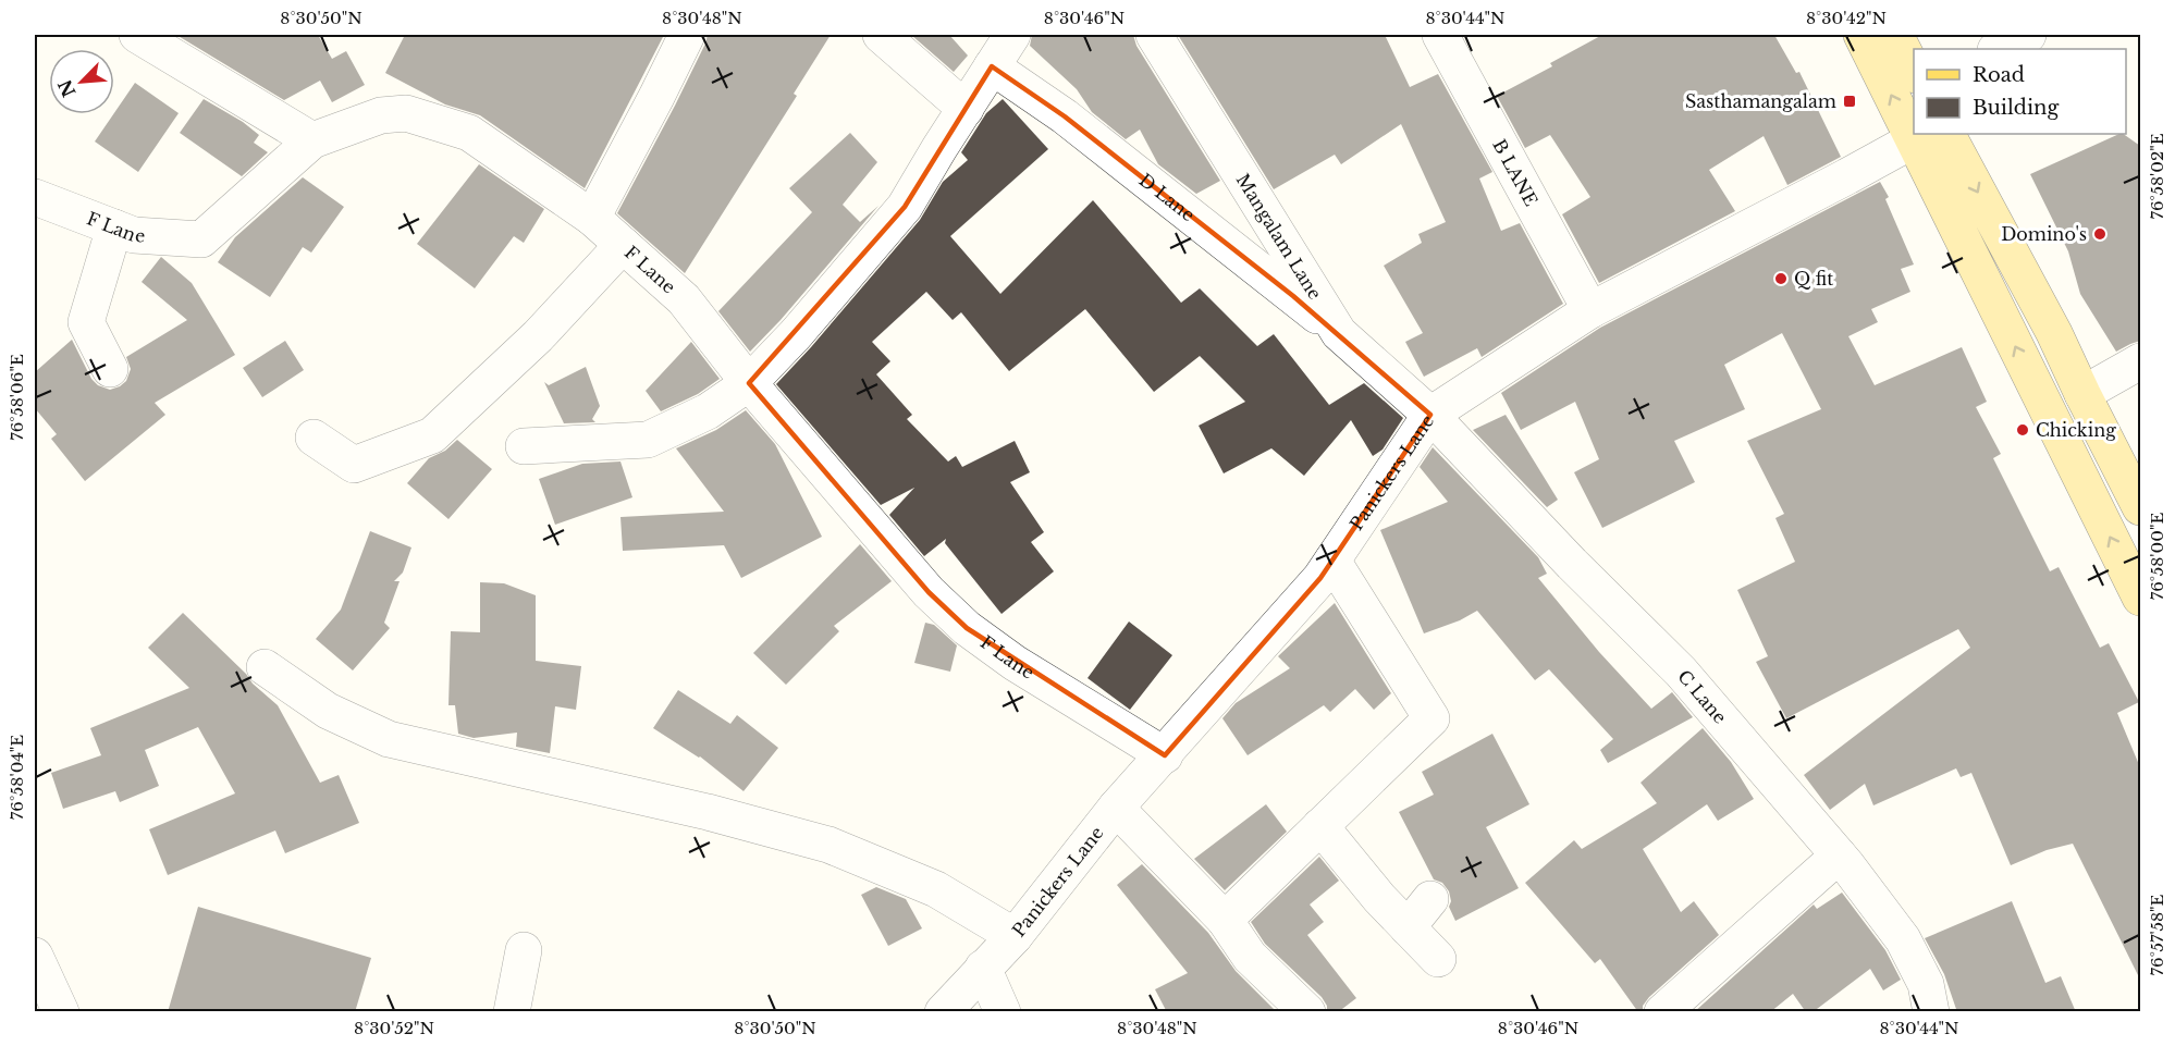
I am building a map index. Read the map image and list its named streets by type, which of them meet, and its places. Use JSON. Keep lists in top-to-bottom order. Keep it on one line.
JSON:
{"streets":{"street":["B LANE","D Lane","F Lane","Mangalam Lane","Panickers Lane","C Lane"]},"crossings":[["B LANE","Panickers Lane"],["D Lane","Mangalam Lane"],["F Lane","Panickers Lane"],["Mangalam Lane","Panickers Lane"],["Mangalam Lane","C Lane"],["Panickers Lane","C Lane"]],"places":{"transit":["Sasthamangalam"],"other":["Domino's","Q fit","Chicking"]},"legend":["Road","Building"],"north":"bottom left","coordinates":["8°30'50\"N","8°30'48\"N","8°30'46\"N","8°30'44\"N","8°30'42\"N","76°58'02\"E","76°58'06\"E","76°58'00\"E","76°58'04\"E","76°57'58\"E","8°30'52\"N"]}
